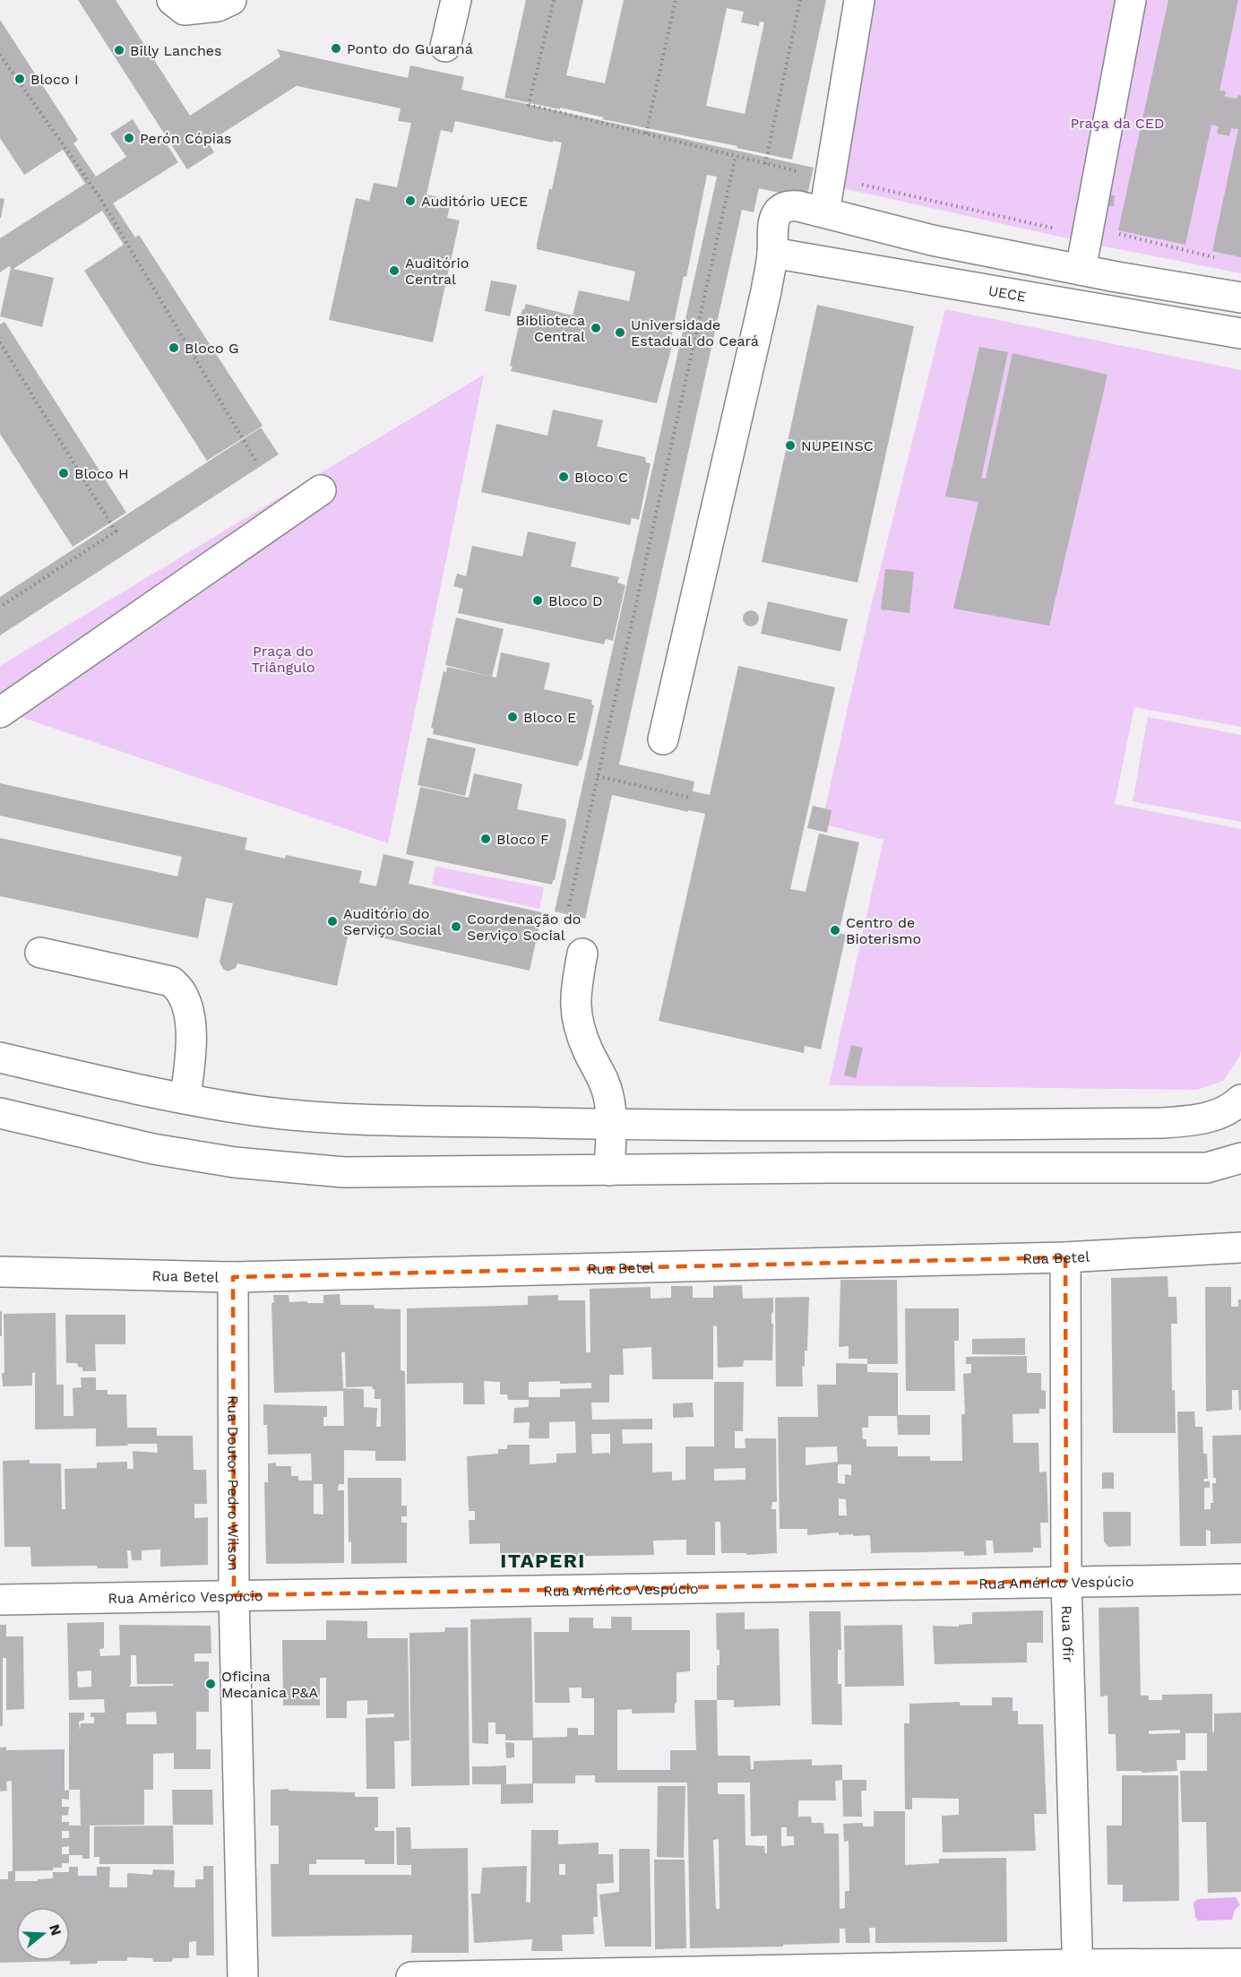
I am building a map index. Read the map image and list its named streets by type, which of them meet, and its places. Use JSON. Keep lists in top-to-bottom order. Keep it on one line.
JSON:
{"streets":{"street":["UECE","Rua Betel","Rua Doutor Pedro Wilson","Rua Américo Vespúcio","Rua Ofir"]},"crossings":[["Rua Betel","Rua Doutor Pedro Wilson"],["Rua Betel","Rua Ofir"],["Rua Doutor Pedro Wilson","Rua Américo Vespúcio"],["Rua Américo Vespúcio","Rua Ofir"]],"districts":["ITAPERI"],"parks":["Praça da CED","Praça do Triângulo"],"places":["Ponto do Guaraná","Billy Lanches","Bloco I","Perón Cópias","Auditório UECE","Auditório Central","Biblioteca Central","Universidade Estadual do Ceará","Bloco G","NUPEINSC","Bloco H","Bloco C","Bloco D","Bloco E","Bloco F","Auditório do Serviço Social","Coordenação do Serviço Social","Centro de Bioterismo","Oficina Mecanica P&A"],"north":"right"}
